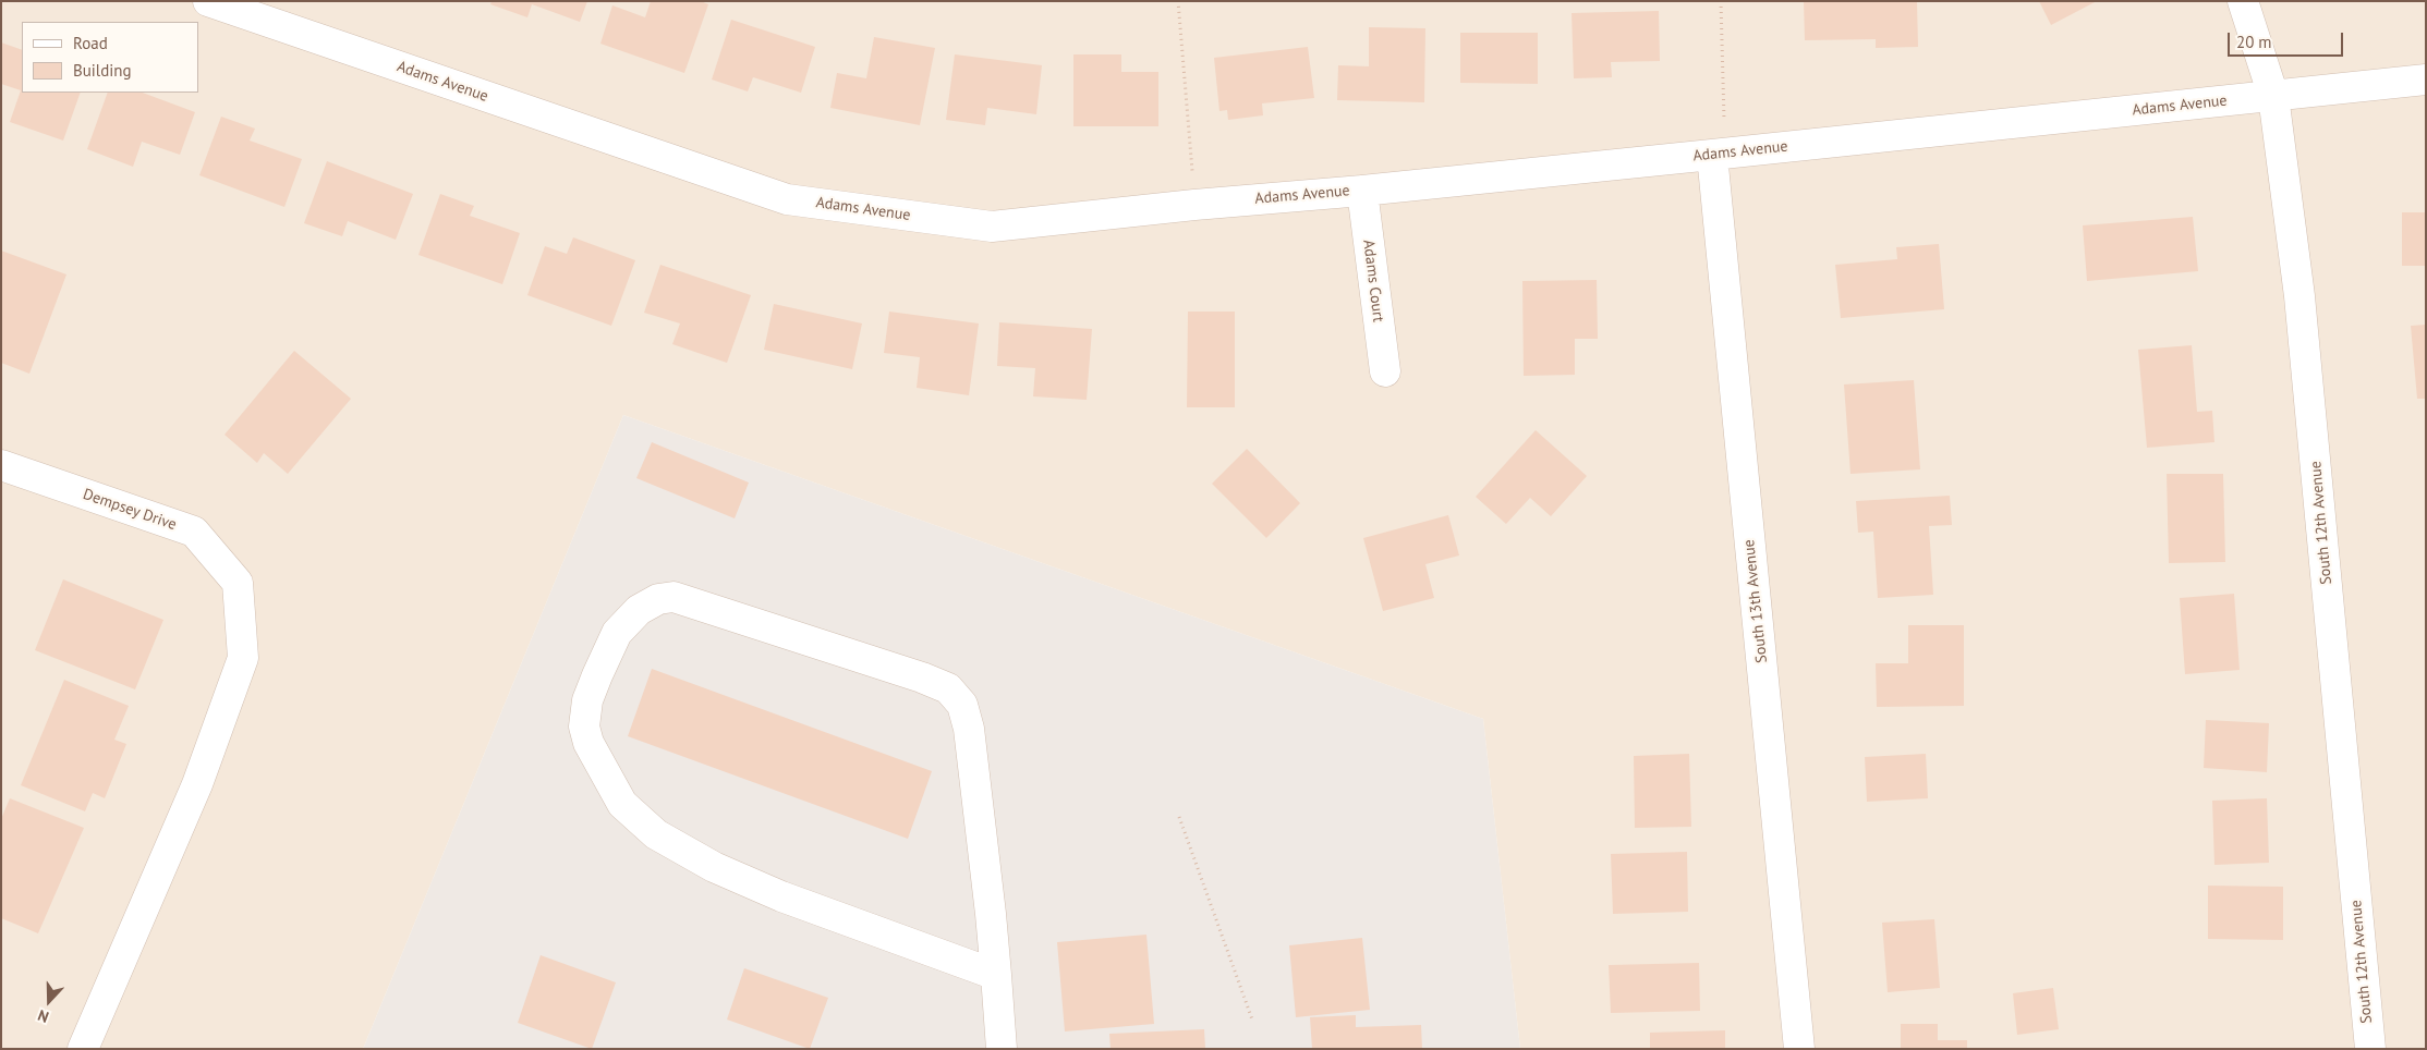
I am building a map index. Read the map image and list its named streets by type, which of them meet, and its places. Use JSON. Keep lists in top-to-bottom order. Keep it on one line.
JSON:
{"streets":{"street":["Adams Avenue","Adams Court","Dempsey Drive","South 12th Avenue","South 13th Avenue"]},"crossings":[["Adams Avenue","Adams Court"],["Adams Avenue","South 12th Avenue"],["Adams Avenue","South 13th Avenue"]],"legend":["Road","Building"],"scale_bar":"20 m","north":"bottom"}
